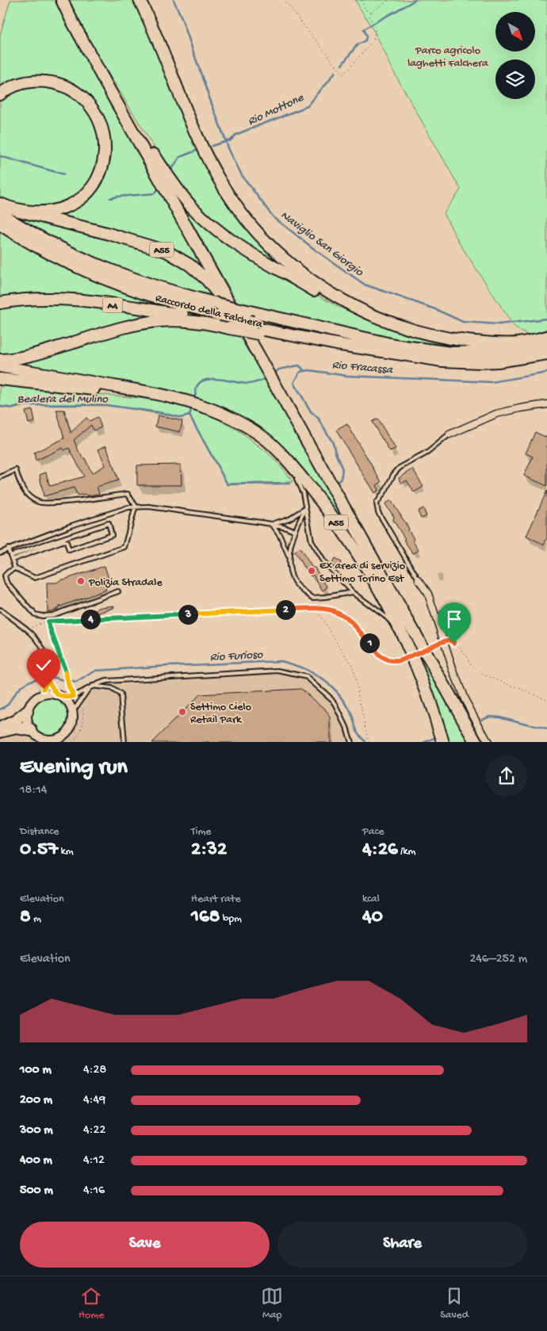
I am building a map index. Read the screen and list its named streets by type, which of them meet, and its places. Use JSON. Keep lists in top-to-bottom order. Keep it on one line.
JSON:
{"streets":{"highway":["A55","A4","Raccordo della Falchera"]},"crossings":[["A4","Raccordo della Falchera"]],"water":["Rio Mottone","Naviglio San Giorgio","Rio Fracassa","Bealera del Mulino","Rio Furioso"],"parks":["Parco agricolo laghetti Falchera"],"places":["Ex area di servizio Settimo Torino Est","Polizia Stradale","Settimo Cielo Retail Park"],"north":"bottom right","page":{"pins":["2","3","4","1"],"heading":["Evening run","18:14"],"stats":[["Distance","0.57 km"],["Time","2:32"],["Pace","4:26 /km"],["Elevation","8 m"],["Heart rate","168 bpm"],["kcal","40"]],"chart":["Elevation","246–252 m"],"list":[{"name":"100 m","note":"4:28"},{"name":"200 m","note":"4:49"},{"name":"300 m","note":"4:22"},{"name":"400 m","note":"4:12"},{"name":"500 m","note":"4:16"}],"buttons":["Save","Share"],"tabs":["Home","Map","Saved"]}}
